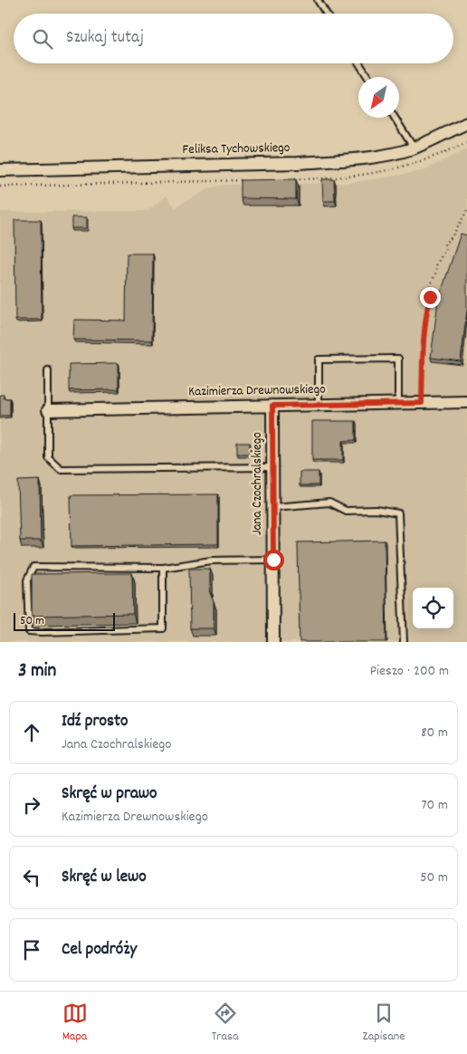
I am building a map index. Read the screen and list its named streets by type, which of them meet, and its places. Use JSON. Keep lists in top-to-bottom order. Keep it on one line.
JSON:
{"streets":{"street":["Feliksa Tychowskiego","Kazimierza Drewnowskiego","Jana Czochralskiego"]},"crossings":[["Kazimierza Drewnowskiego","Jana Czochralskiego"]],"scale_bar":"50 m","north":"bottom left","page":{"search":"Szukaj tutaj","scale":"50 m","heading":["3 min","Pieszo · 200 m"],"list":[["Idź prosto","Jana Czochralskiego","80 m"],["Skręć w prawo","Kazimierza Drewnowskiego","70 m"],["Skręć w lewo","50 m"],"Cel podróży"],"nav":["Mapa","Trasa","Zapisane"]}}
